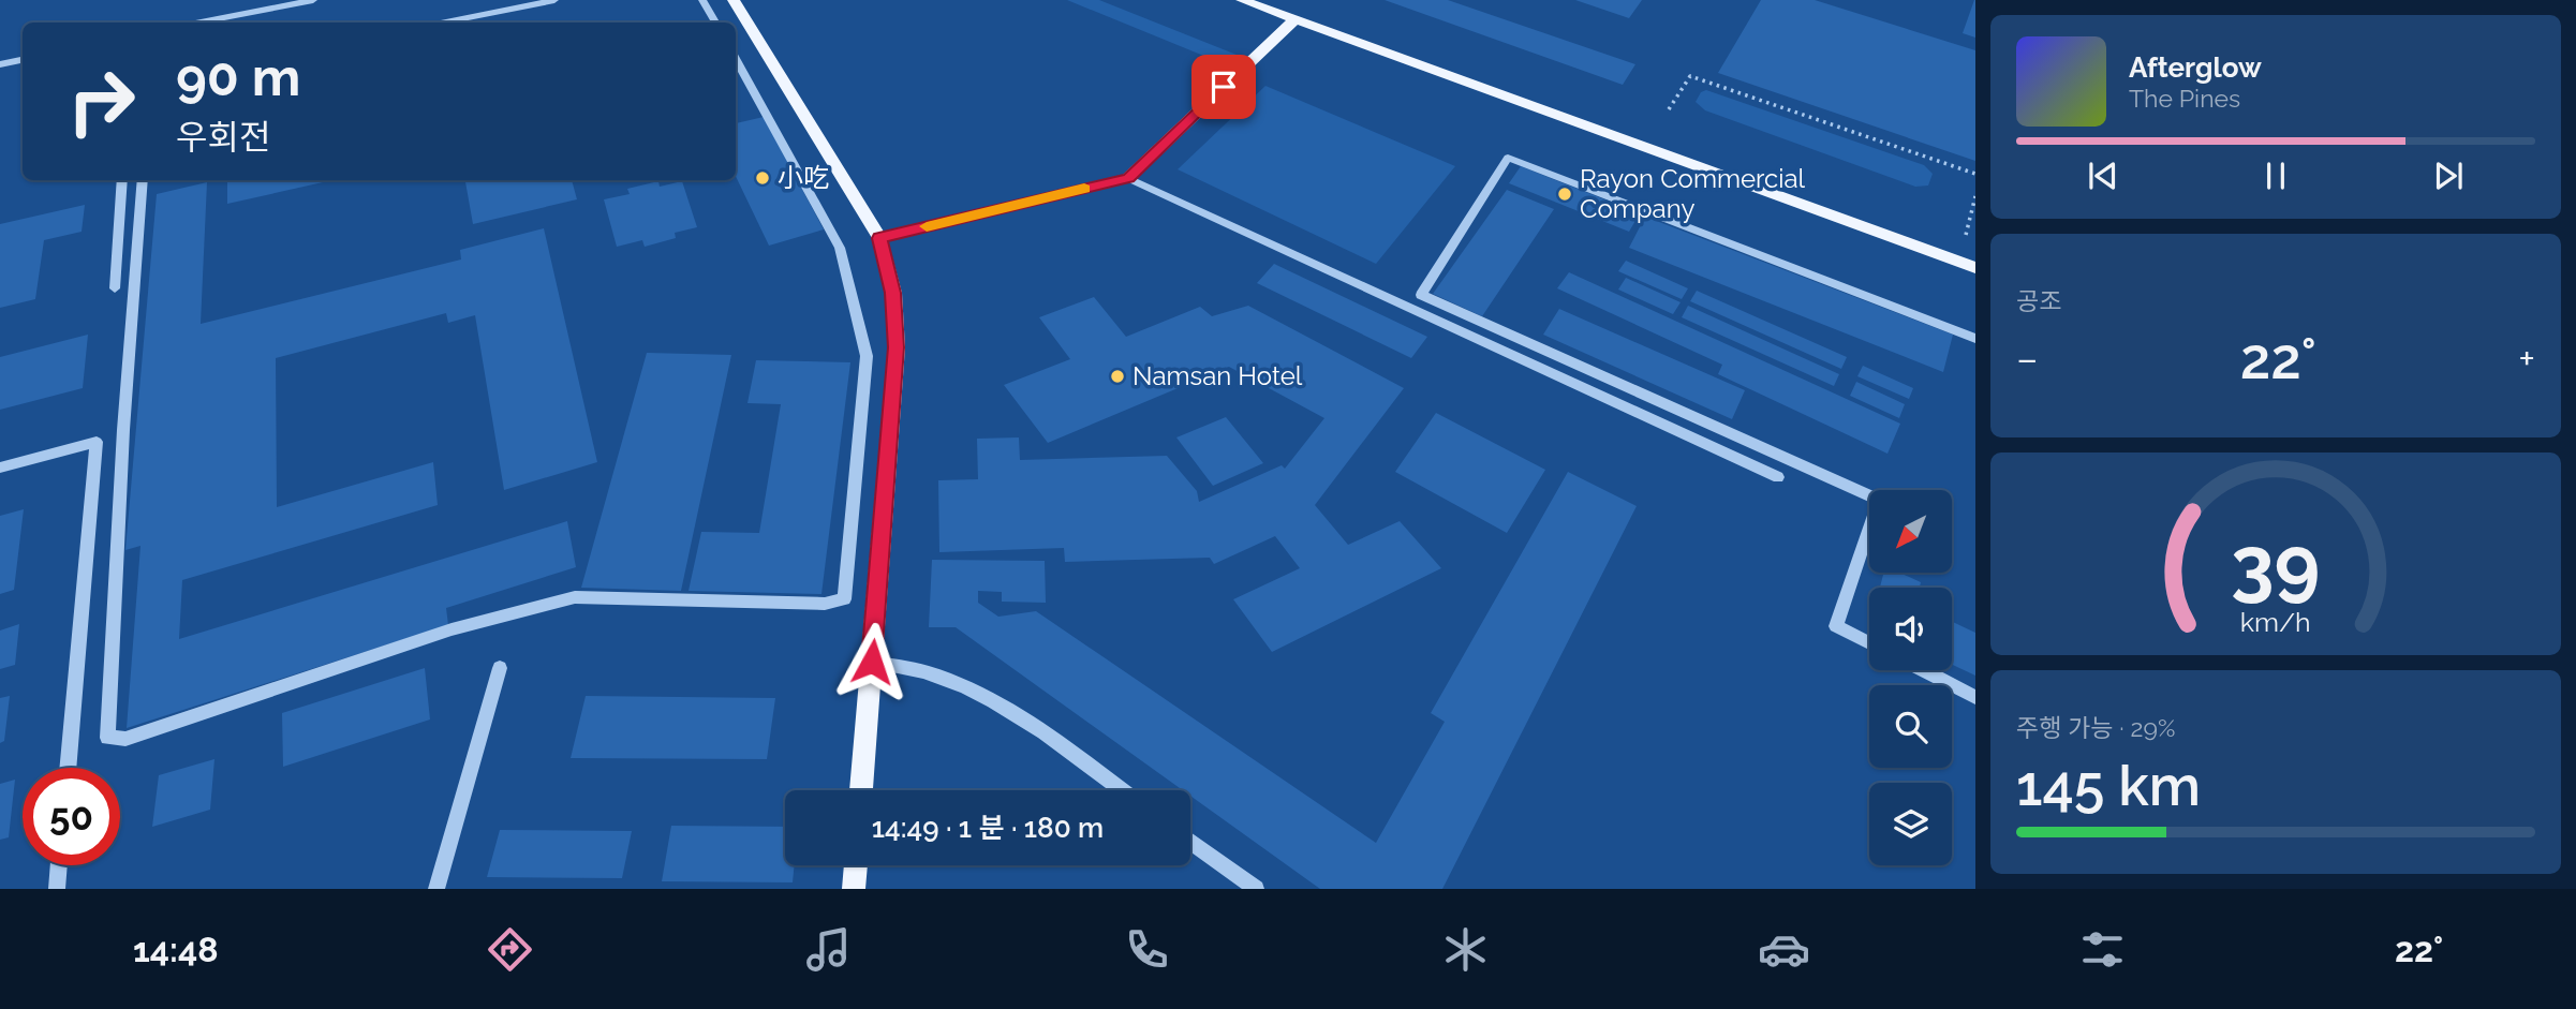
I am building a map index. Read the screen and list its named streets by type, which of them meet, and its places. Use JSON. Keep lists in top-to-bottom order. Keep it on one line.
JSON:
{"places":["小吃","Rayon Commercial Company","Namsan Hotel"],"north":"bottom left","page":{"turn":["90 m","우회전"],"song":["Afterglow","The Pines"],"tile":["공조",["주행 가능 · 29%","145 km"]],"heat":["−","22°","+"],"limit":"50","trip":"14:49 · 1 분 · 180 m","tabs":["14:48","22°"],"gauge":["39","km/h"]}}
